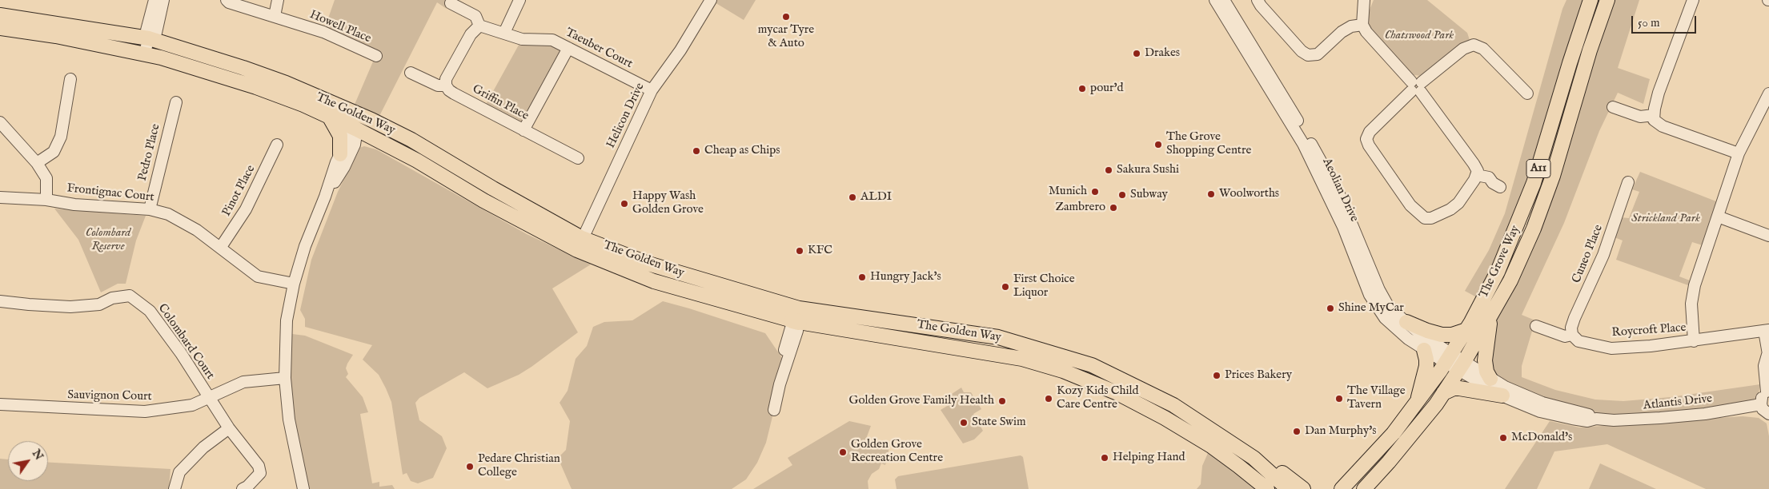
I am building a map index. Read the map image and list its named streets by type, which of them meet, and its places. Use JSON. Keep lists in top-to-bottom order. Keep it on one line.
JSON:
{"streets":{"main road":["The Golden Way","A11","The Grove Way"],"street":["Howell Place","Taeuber Court","Griffin Place","Helicon Drive","Pedro Place","Aeolian Drive","Pinot Place","Frontignac Court","Cuneo Place","Roycroft Place","Colombard Court","Sauvignon Court","Atlantis Drive"]},"crossings":[["Taeuber Court","Helicon Drive"],["The Golden Way","Helicon Drive"],["Pedro Place","Frontignac Court"],["Aeolian Drive","The Grove Way"],["Aeolian Drive","Atlantis Drive"],["Pinot Place","Frontignac Court"],["Cuneo Place","Roycroft Place"],["The Grove Way","Atlantis Drive"],["Colombard Court","Sauvignon Court"]],"parks":["Chatswood Park","Strickland Park","Colombard Reserve"],"places":["mycar Tyre & Auto","Drakes","pour'd","The Grove Shopping Centre","Cheap as Chips","Sakura Sushi","Munich","Woolworths","Subway","ALDI","Happy Wash Golden Grove","Zambrero","KFC","Hungry Jack's","First Choice Liquor","Shine MyCar","Prices Bakery","Kozy Kids Child Care Centre","The Village Tavern","Golden Grove Family Health","State Swim","Dan Murphy's","McDonald's","Golden Grove Recreation Centre","Helping Hand","Pedare Christian College"],"scale_bar":"50 m","north":"top right"}
